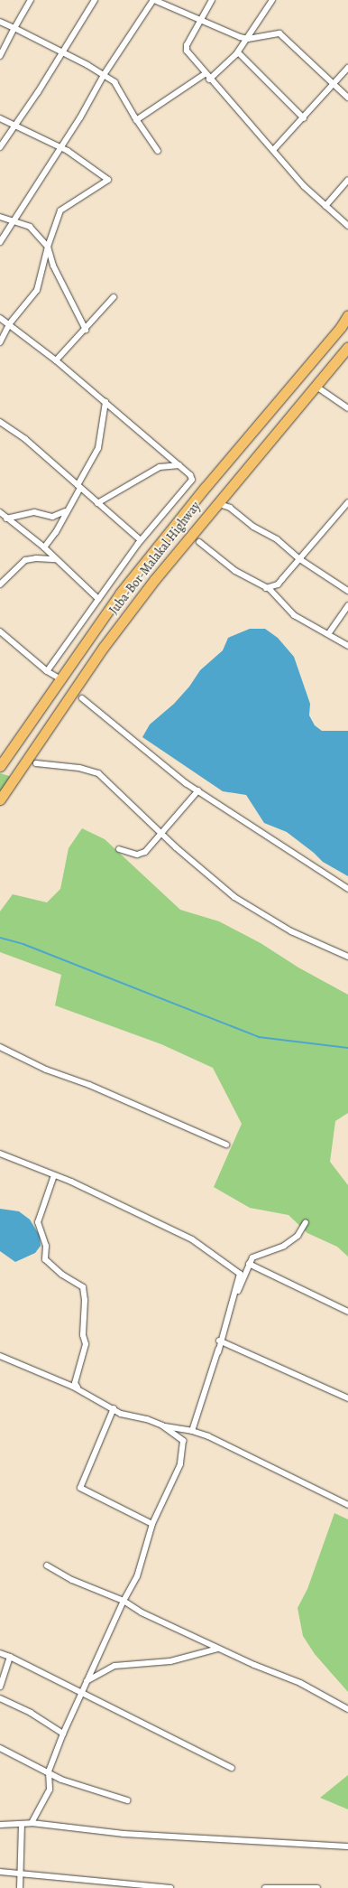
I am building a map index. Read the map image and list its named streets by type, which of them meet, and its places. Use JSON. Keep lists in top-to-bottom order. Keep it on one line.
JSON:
{"streets":{"highway":["Juba-Bor-Malakal Highway"]}}
